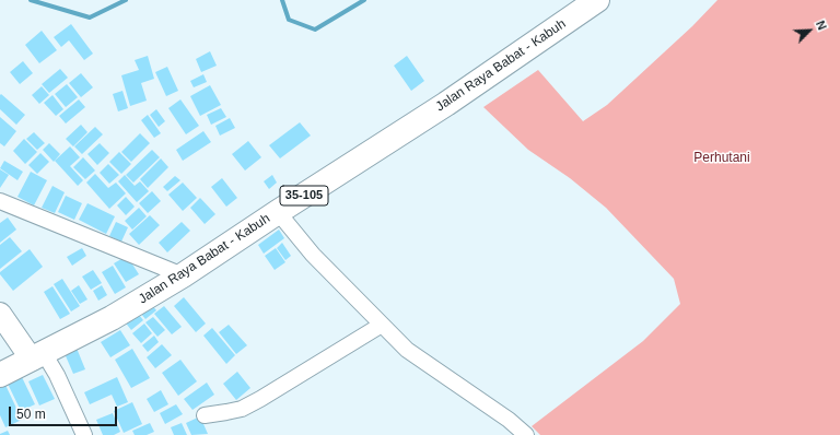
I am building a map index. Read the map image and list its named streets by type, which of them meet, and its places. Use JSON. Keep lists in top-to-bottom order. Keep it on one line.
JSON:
{"streets":{"main road":["Jalan Raya Babat - Kabuh","35-105"]},"parks":["Perhutani"],"scale_bar":"50 m","north":"top right"}
